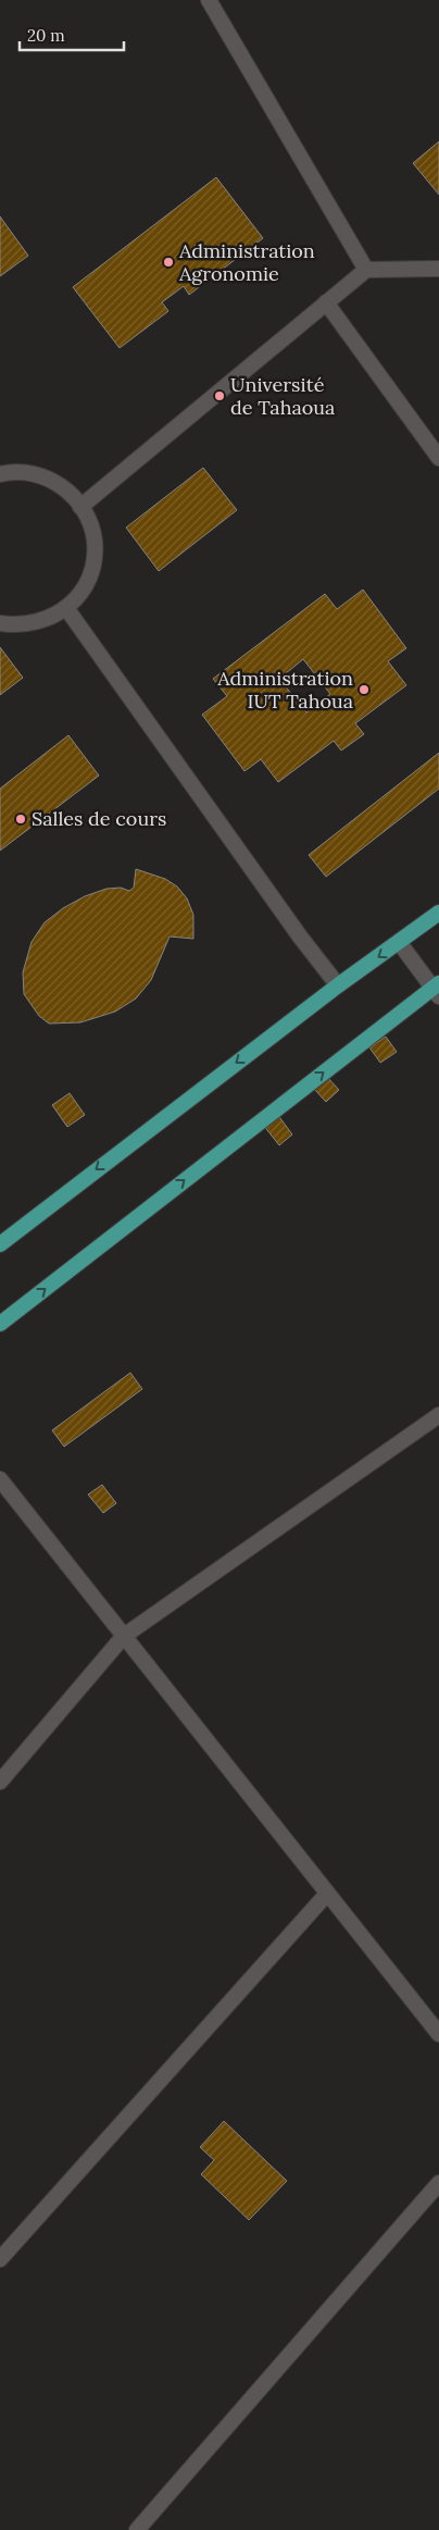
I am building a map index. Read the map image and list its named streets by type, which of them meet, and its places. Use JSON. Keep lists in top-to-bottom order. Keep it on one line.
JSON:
{"places":["Administration Agronomie","Université de Tahaoua","Administration IUT Tahoua","Salles de cours"],"scale_bar":"20 m"}
